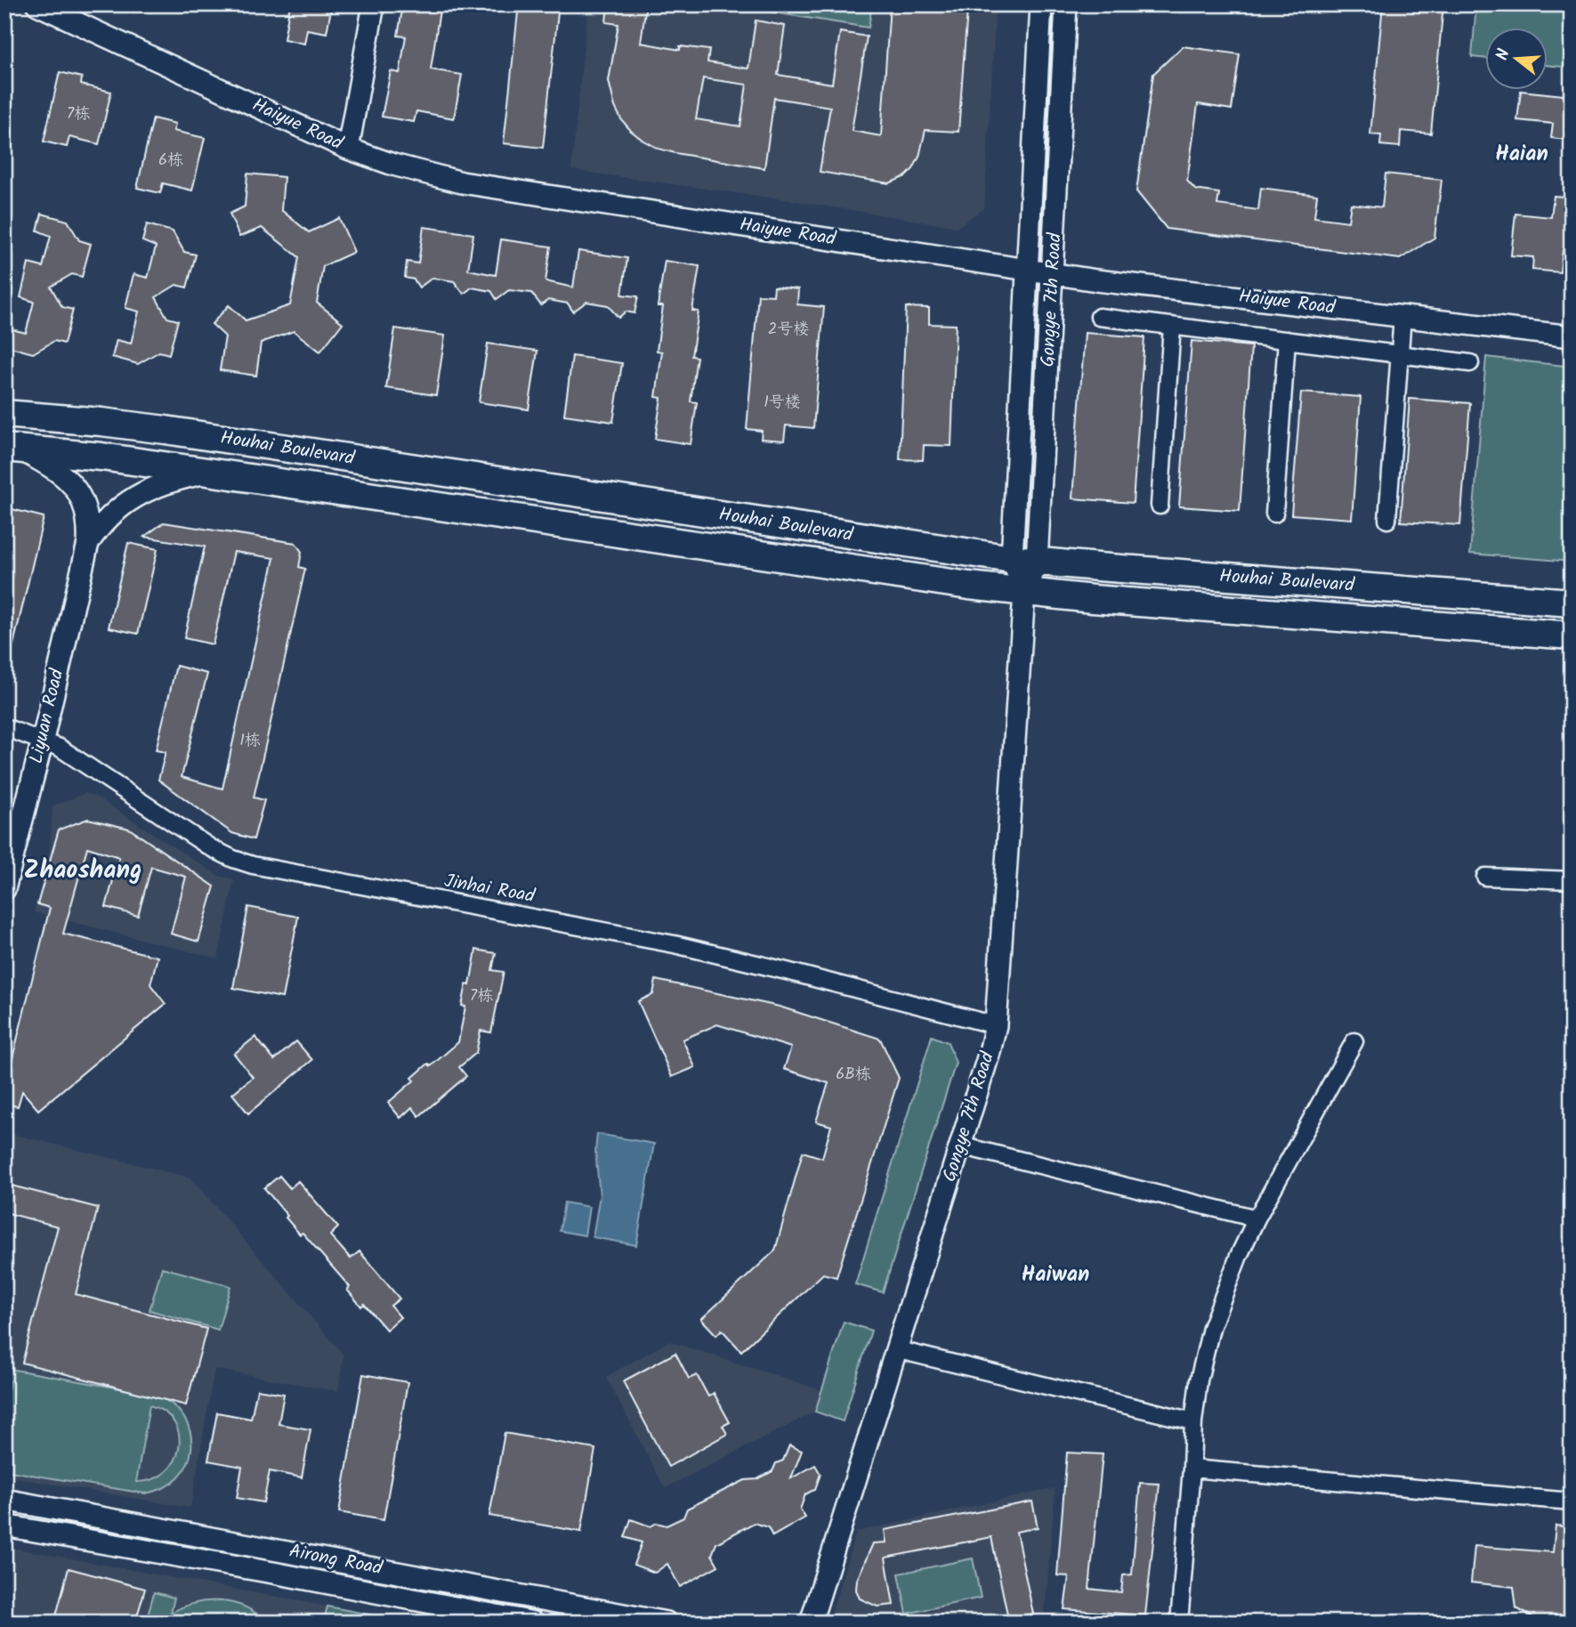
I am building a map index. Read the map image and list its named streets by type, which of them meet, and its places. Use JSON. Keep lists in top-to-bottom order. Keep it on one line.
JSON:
{"streets":{"main road":["Houhai Boulevard"],"street":["Haiyue Road","Gongye 7th Road","Liyuan Road","Jinhai Road","Airong Road"]},"crossings":[["Haiyue Road","Gongye 7th Road"],["Gongye 7th Road","Houhai Boulevard"],["Gongye 7th Road","Jinhai Road"],["Houhai Boulevard","Liyuan Road"],["Liyuan Road","Jinhai Road"]],"districts":["Haian","Zhaoshang","Haiwan"],"house_numbers":["7栋","6栋","2号楼","1号楼","1栋","7栋","6B栋"],"north":"left"}
